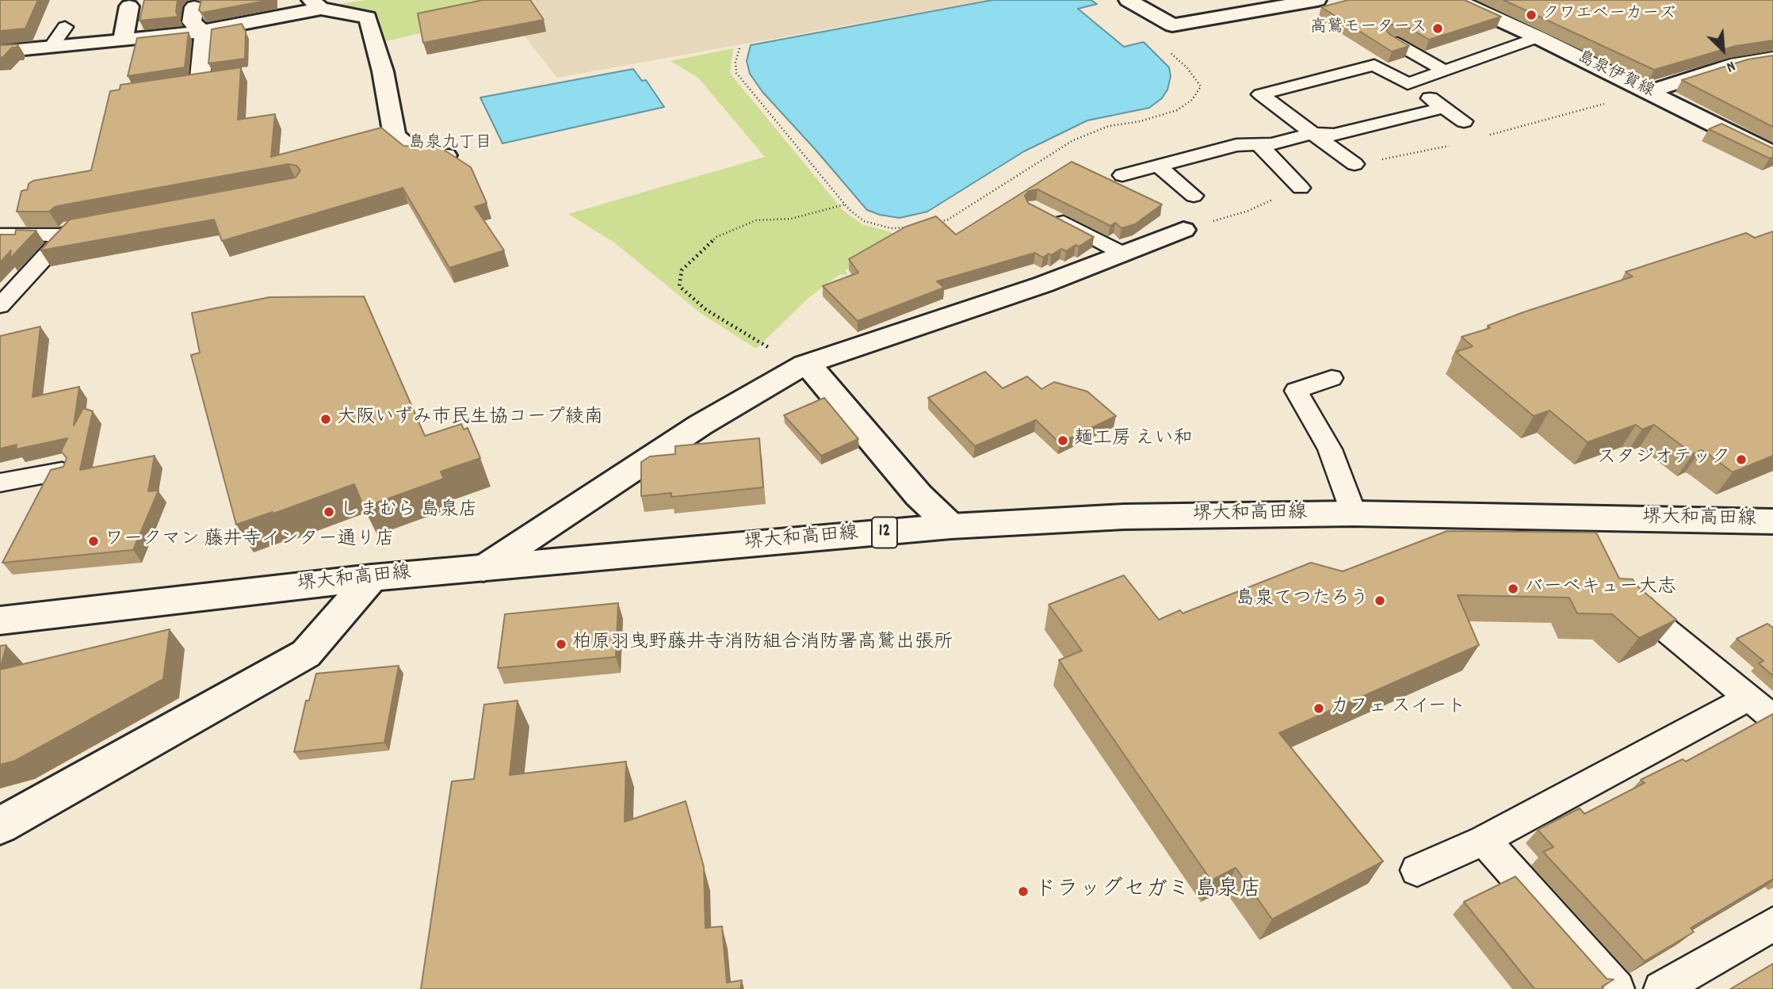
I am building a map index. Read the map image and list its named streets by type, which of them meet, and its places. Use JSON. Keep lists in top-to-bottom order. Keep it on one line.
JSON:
{"streets":{"street":["島泉伊賀線","堺大和高田線","12"]},"districts":["島泉九丁目"],"places":["クワエベーカーズ","高鷲モータース","大阪いずみ市民生協コープ綾南","麺工房 えい和","スタジオテック","しまむら 島泉店","ワークマン 藤井寺インター通り店","バーベキュー大志","島泉てつたろう","柏原羽曳野藤井寺消防組合消防署高鷲出張所","カフェ スイート","ドラッグセガミ 島泉店"],"north":"bottom right"}
